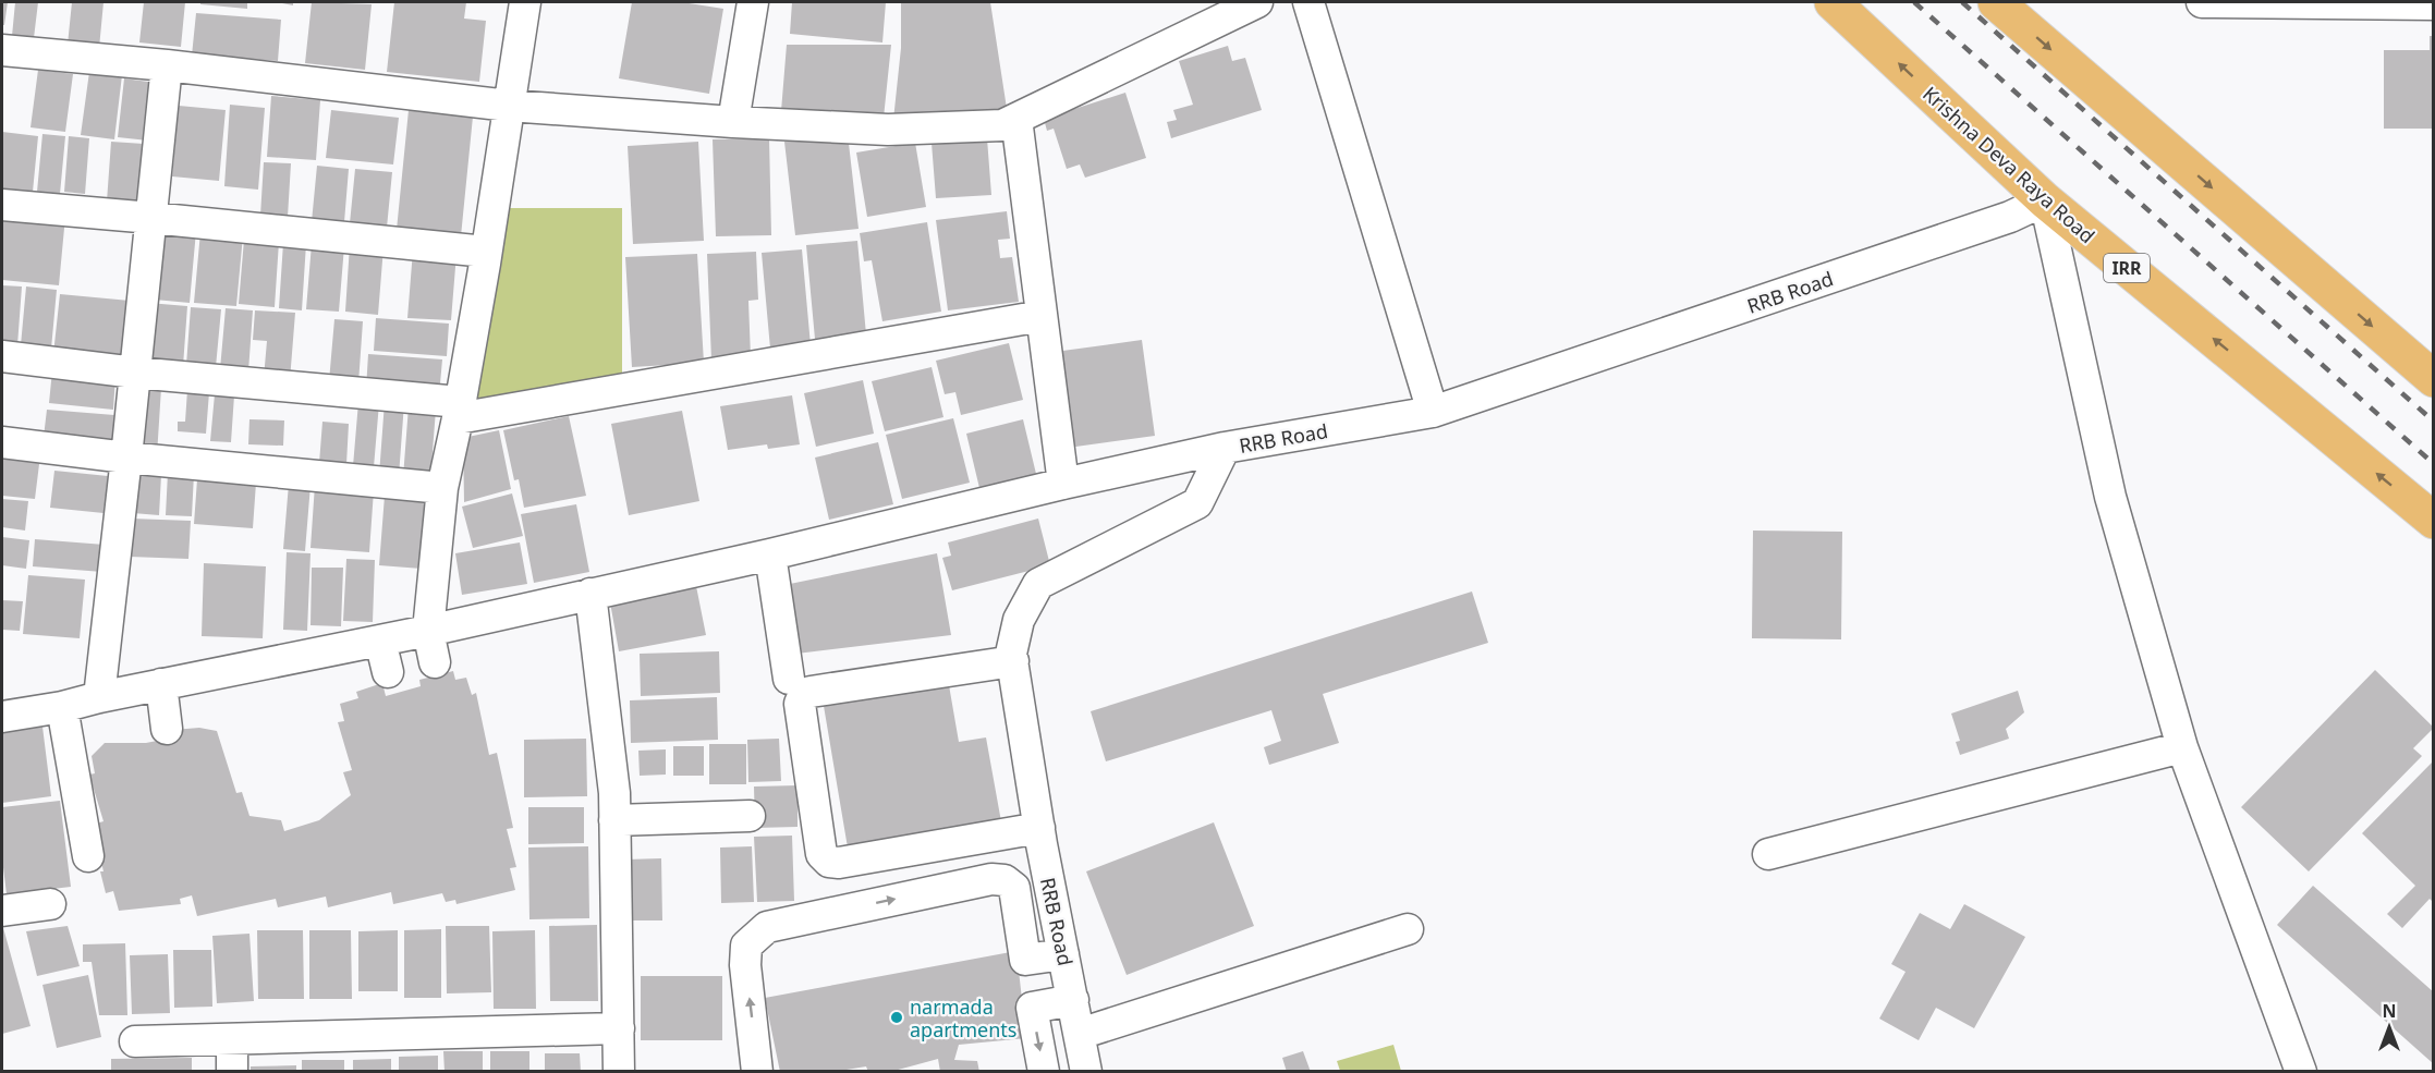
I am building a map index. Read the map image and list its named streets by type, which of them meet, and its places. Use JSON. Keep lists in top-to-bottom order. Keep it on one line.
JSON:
{"streets":{"main road":["Krishna Deva Raya Road","IRR"],"street":["RRB Road"]},"crossings":[["Krishna Deva Raya Road","RRB Road"]],"places":["narmada apartments"],"north":"top"}
